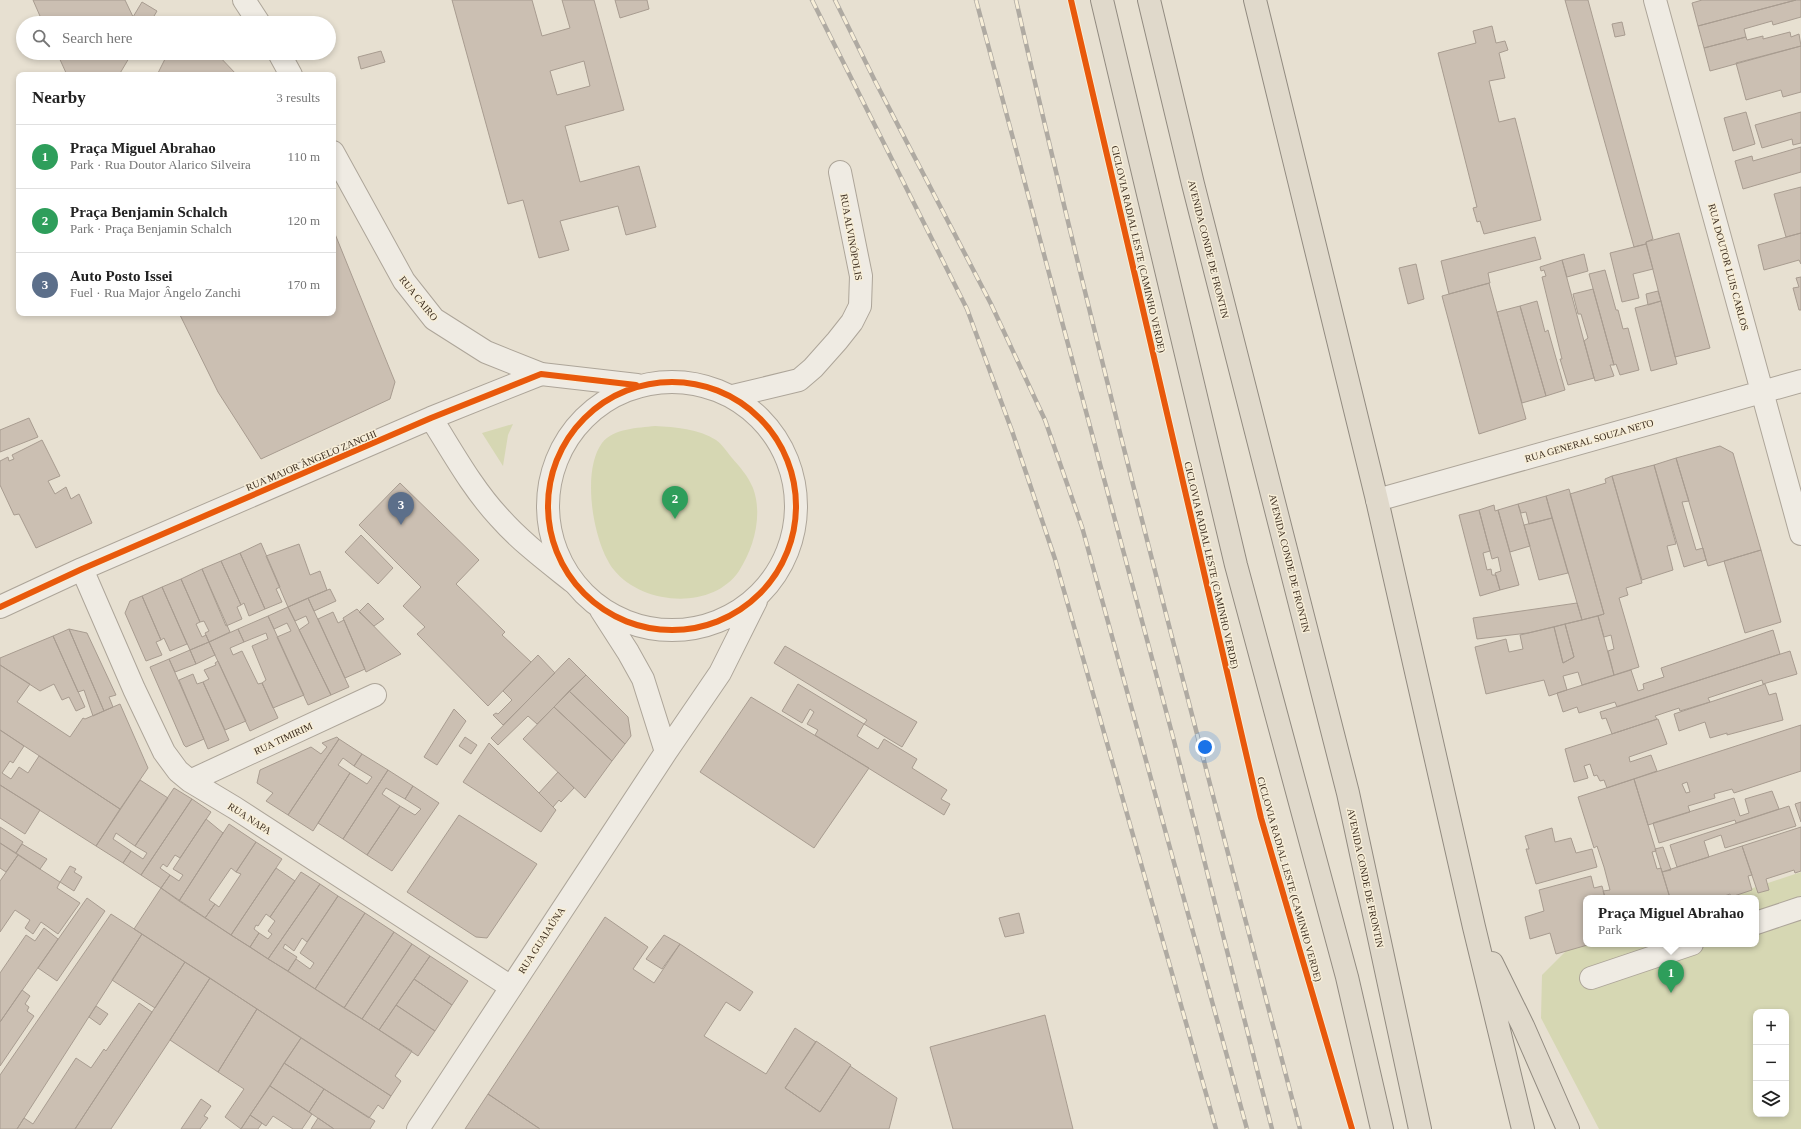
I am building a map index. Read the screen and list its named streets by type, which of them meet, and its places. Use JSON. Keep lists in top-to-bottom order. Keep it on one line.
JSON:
{"streets":{"highway":["AVENIDA CONDE DE FRONTIN"],"street":["RUA ALVINÓPOLIS","RUA DOUTOR LUIS CARLOS","RUA CAIRO","RUA GENERAL SOUZA NETO","RUA MAJOR ÂNGELO ZANCHI","RUA TIMIRIM","RUA NAPA","RUA GUAIAÚNA"],"cycle path":["CICLOVIA RADIAL LESTE (CAMINHO VERDE)"]},"crossings":[["RUA DOUTOR LUIS CARLOS","RUA GENERAL SOUZA NETO"],["RUA CAIRO","RUA MAJOR ÂNGELO ZANCHI"],["RUA MAJOR ÂNGELO ZANCHI","RUA NAPA"],["RUA TIMIRIM","RUA NAPA"],["RUA NAPA","RUA GUAIAÚNA"]],"page":{"search":"Search here","heading":["Nearby","3 results"],"list":[{"mark":"1","name":"Praça Miguel Abrahao","note":"Park · Rua Doutor Alarico Silveira","value":"110 m"},{"mark":"2","name":"Praça Benjamin Schalch","note":"Park · Praça Benjamin Schalch","value":"120 m"},{"mark":"3","name":"Auto Posto Issei","note":"Fuel · Rua Major Ângelo Zanchi","value":"170 m"}],"pins":["2","3","1"],"popup":["Praça Miguel Abrahao","Park"],"map_buttons":["+","−"]}}
